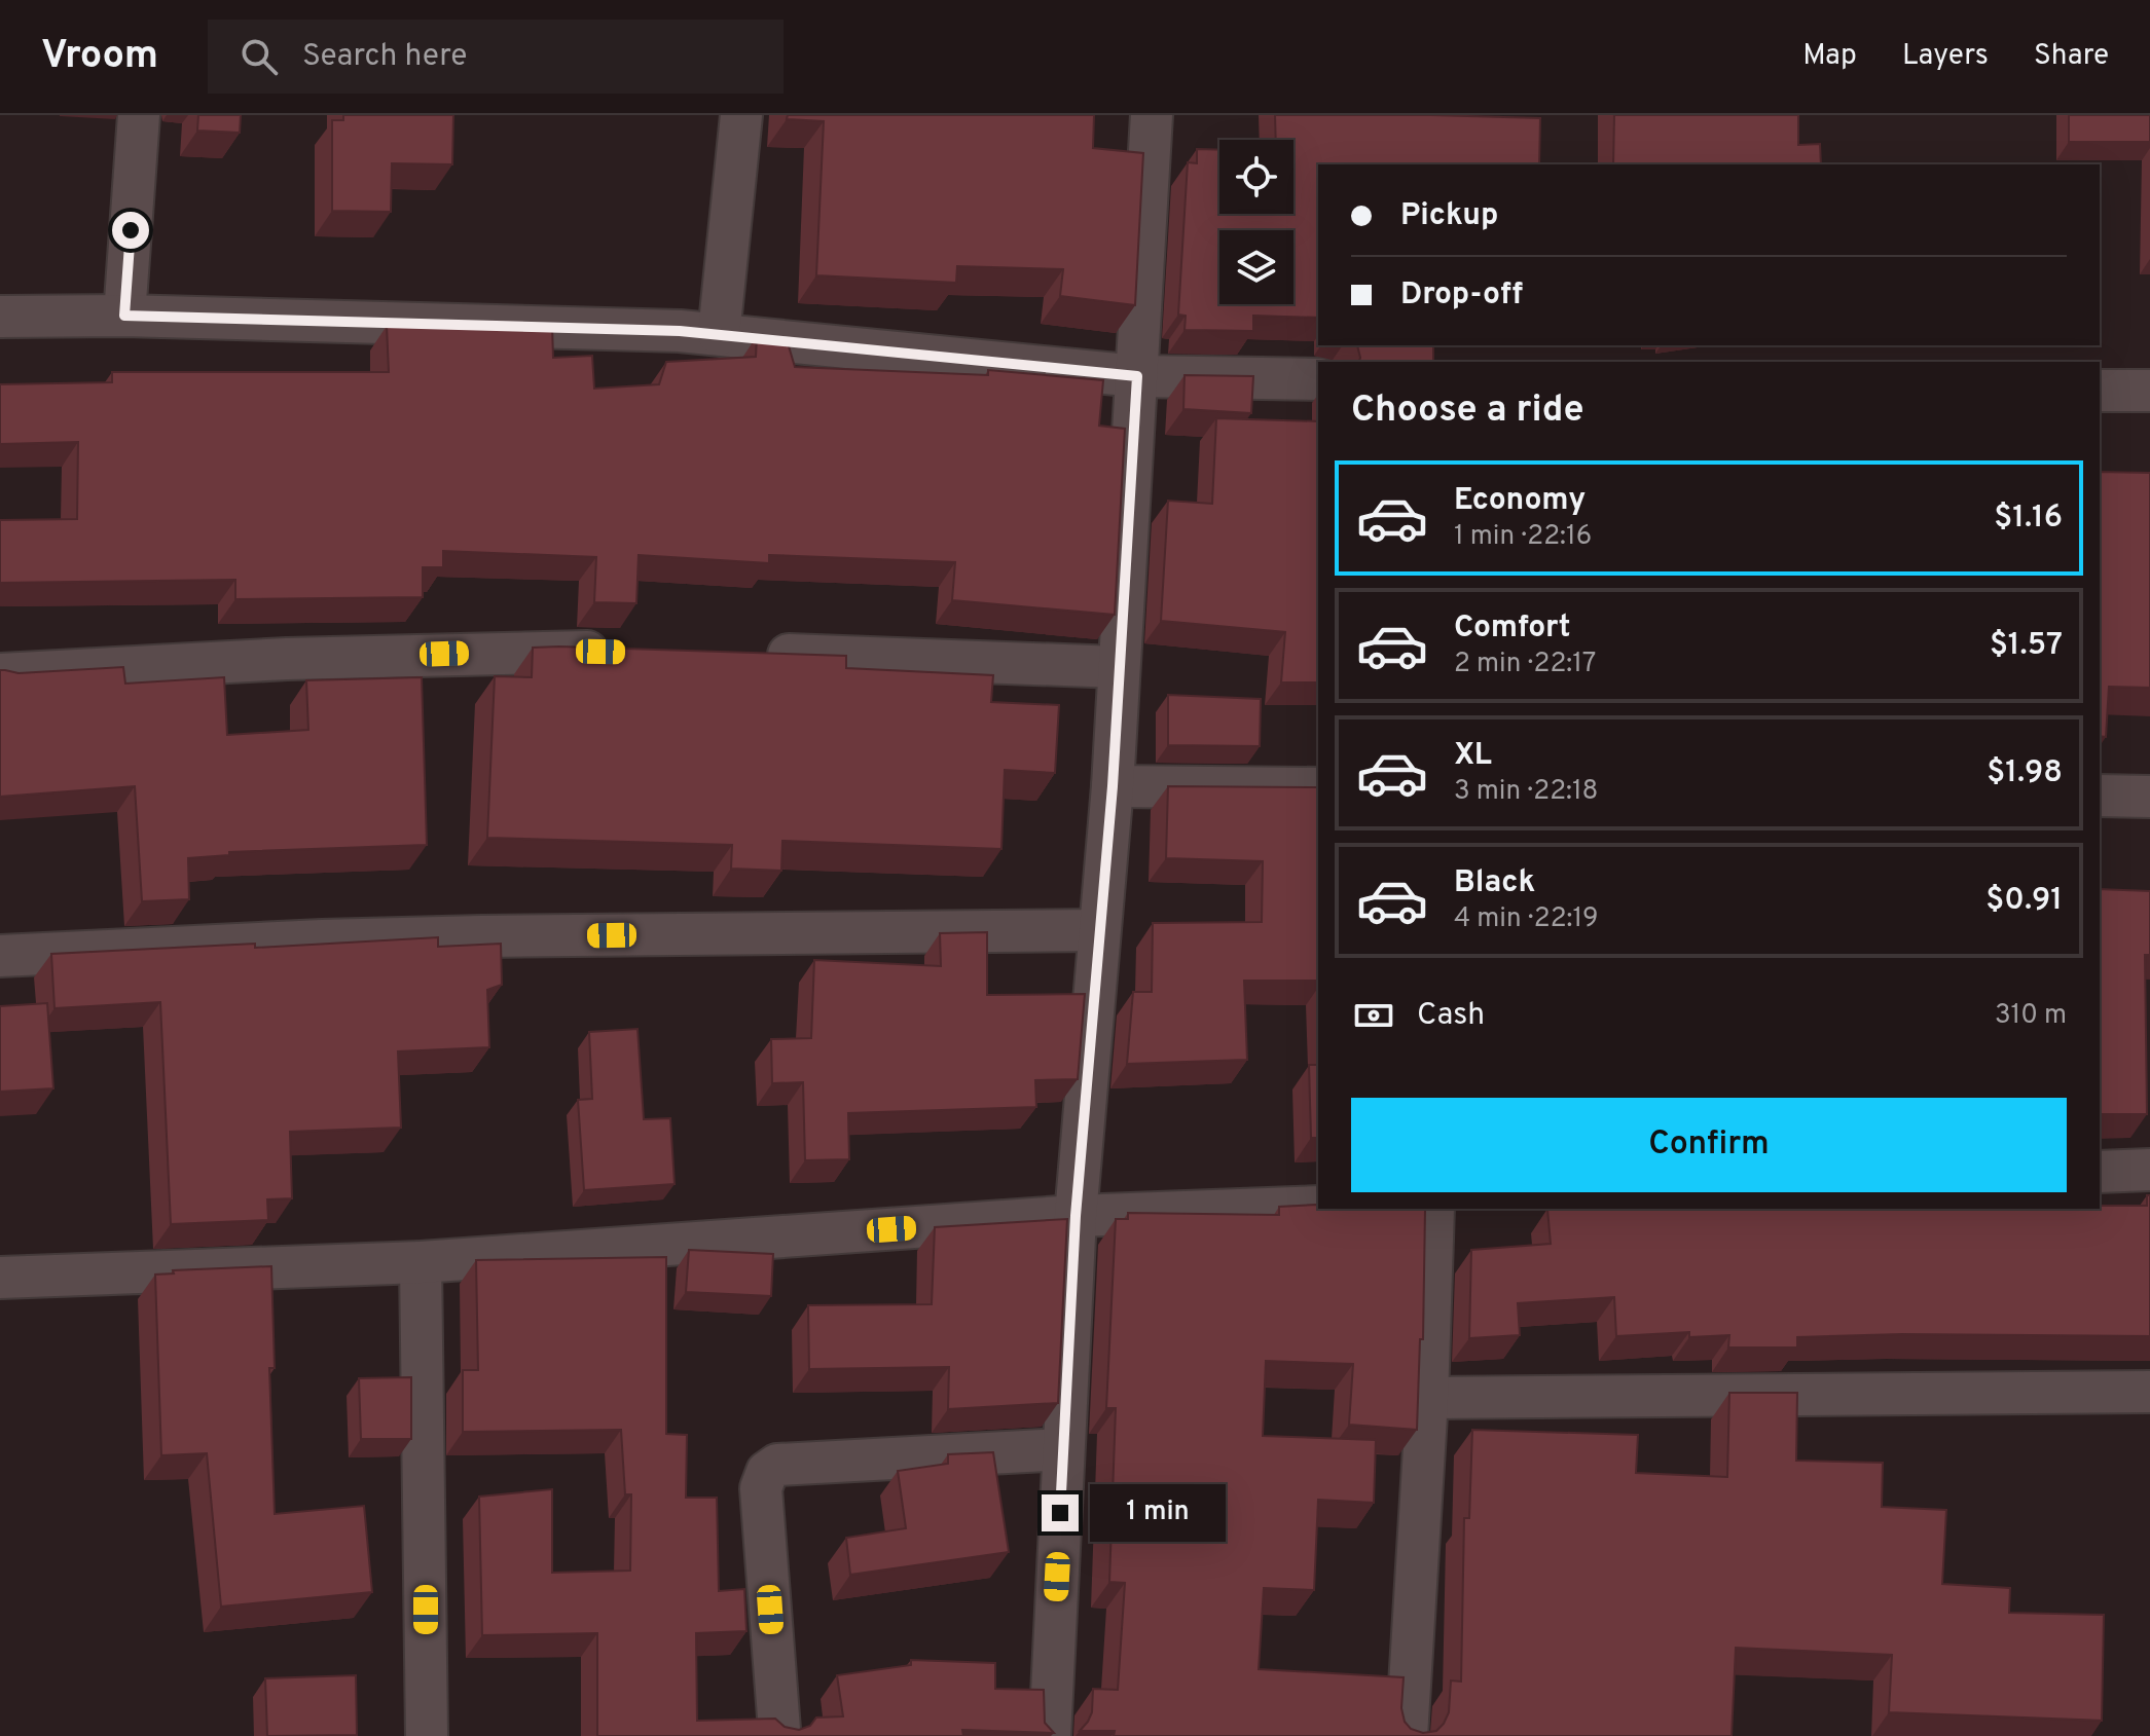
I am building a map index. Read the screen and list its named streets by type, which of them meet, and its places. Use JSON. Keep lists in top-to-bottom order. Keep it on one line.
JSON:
{"page":{"header":"Vroom","search":"Search here","nav":["Map","Layers","Share"],"banner":["Pickup","Drop-off"],"heading":"Choose a ride","list":[{"name":"Economy","note":"1 min · 22:16","value":"$1.16"},{"name":"Comfort","note":"2 min · 22:17","value":"$1.57"},{"name":"XL","note":"3 min · 22:18","value":"$1.98"},{"name":"Black","note":"4 min · 22:19","value":"$0.91"}],"pay":["Cash","310 m"],"buttons":"Confirm","bubble":"1 min"}}
